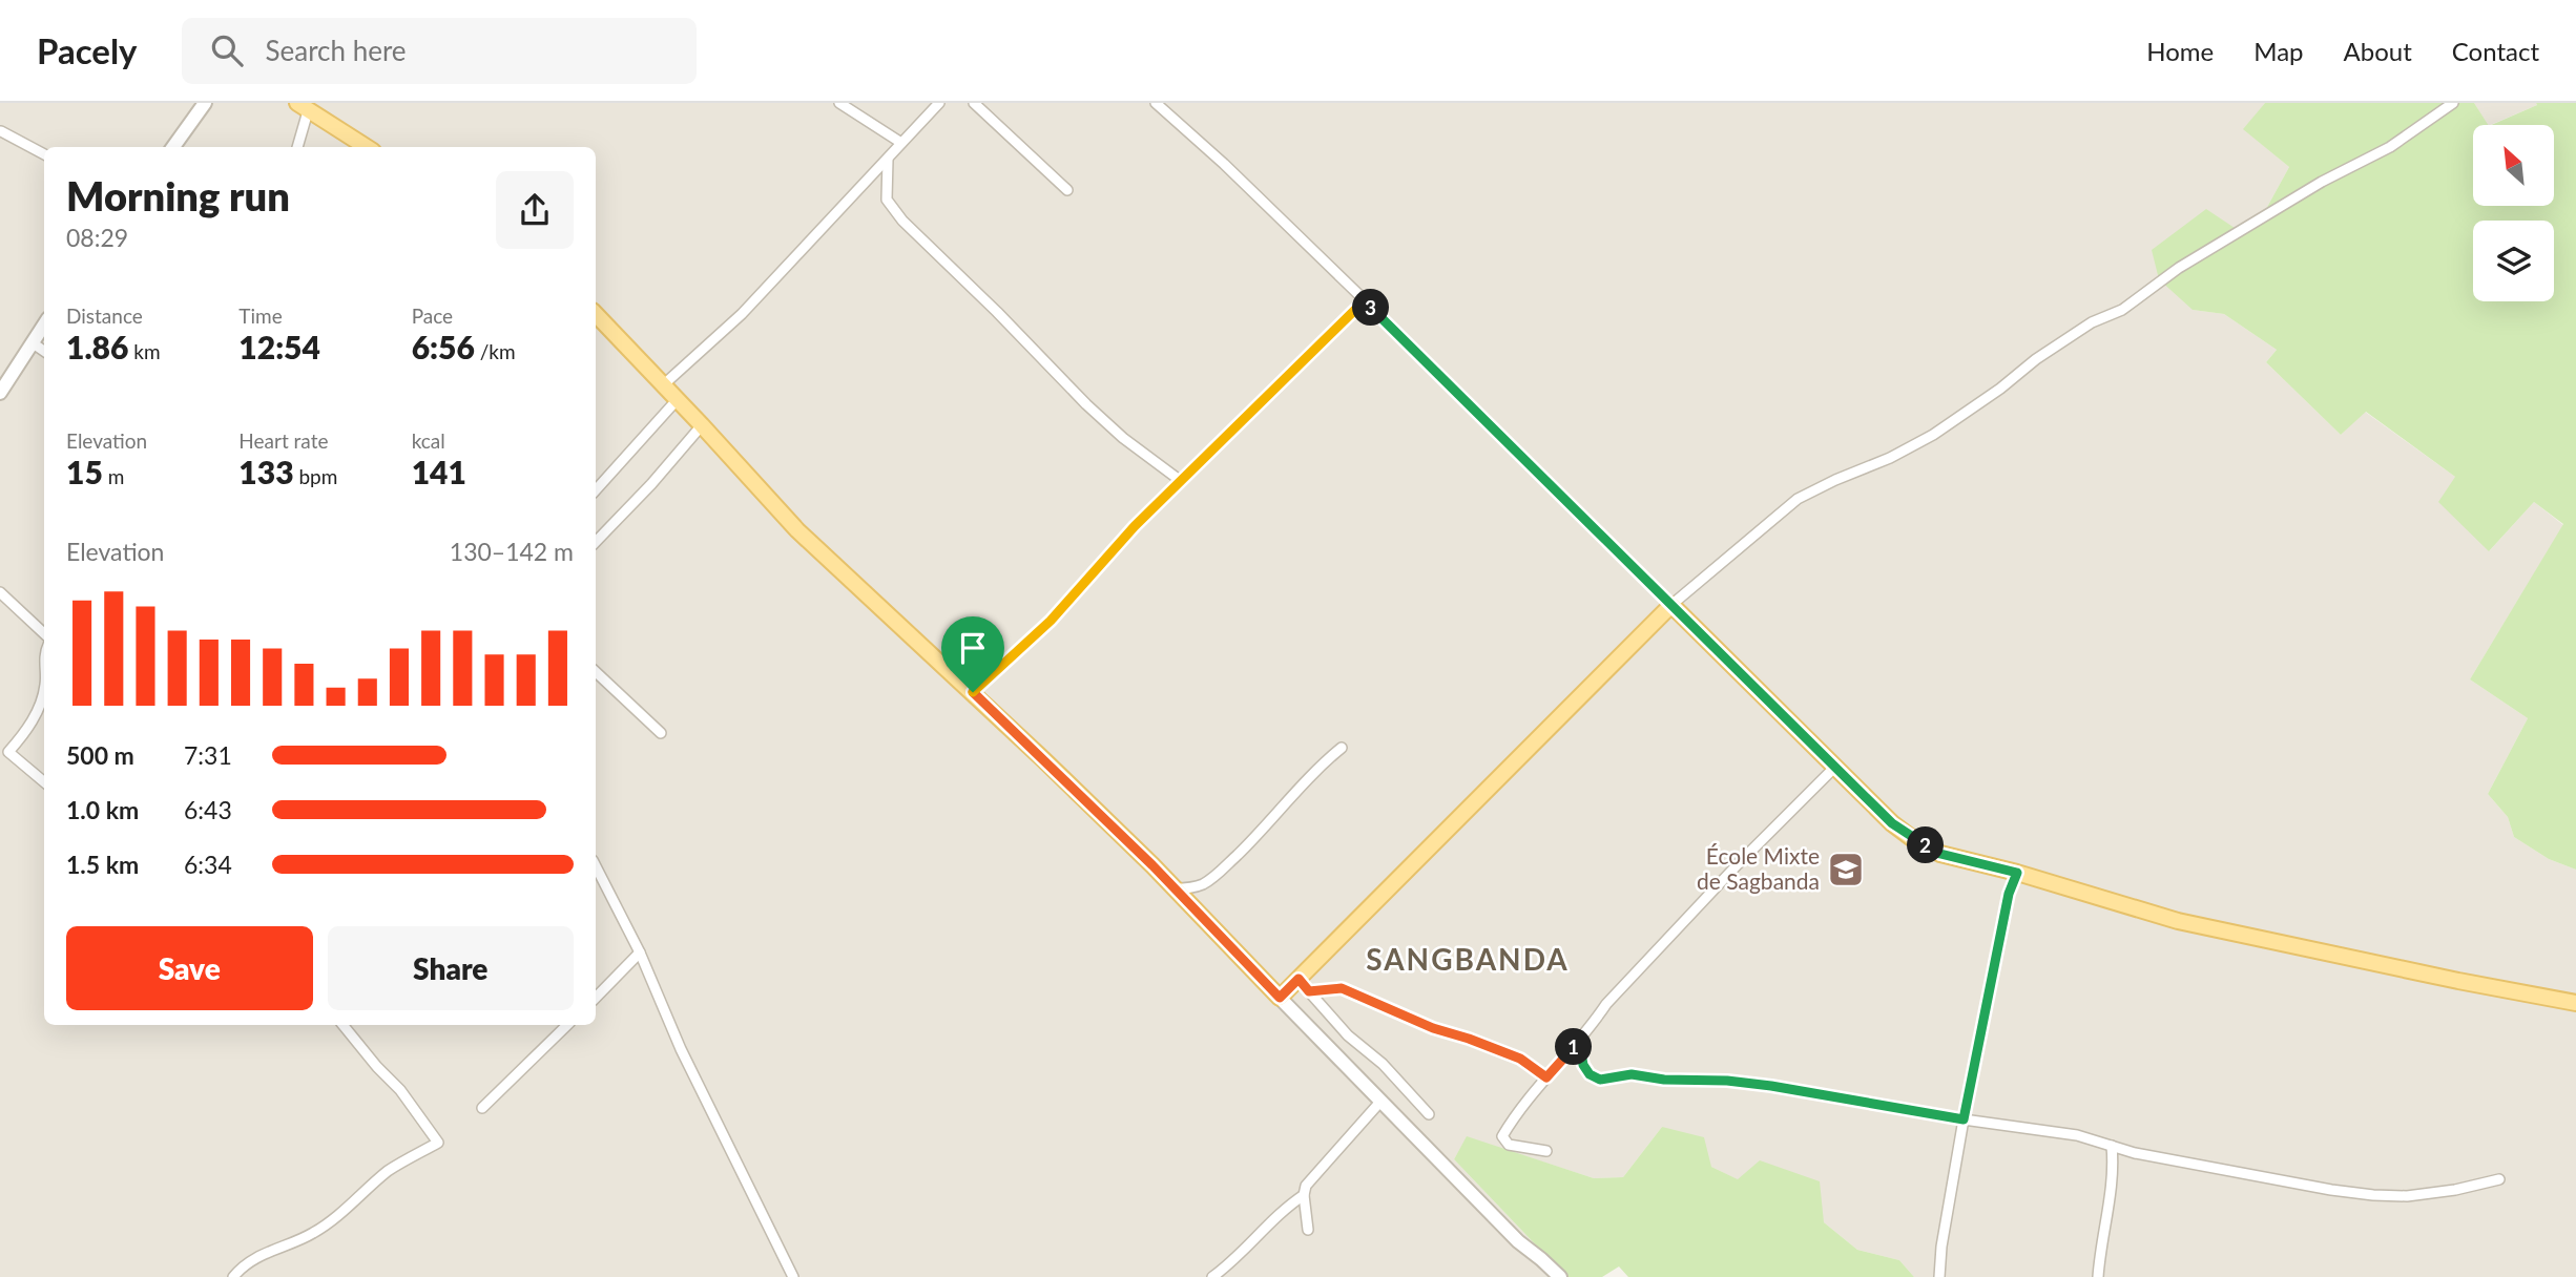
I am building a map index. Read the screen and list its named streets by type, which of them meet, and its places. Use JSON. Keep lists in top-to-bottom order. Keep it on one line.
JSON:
{"districts":["SANGBANDA"],"places":{"school or university":["École Mixte de Sagbanda"]},"north":"top left","page":{"header":"Pacely","search":"Search here","nav":["Home","Map","About","Contact"],"heading":["Morning run","08:29"],"stats":[["Distance","1.86 km"],["Time","12:54"],["Pace","6:56 /km"],["Elevation","15 m"],["Heart rate","133 bpm"],["kcal","141"]],"pins":["3","2","1"],"chart":["Elevation","130–142 m"],"list":[{"name":"500 m","note":"7:31"},{"name":"1.0 km","note":"6:43"},{"name":"1.5 km","note":"6:34"}],"buttons":["Save","Share"]}}
